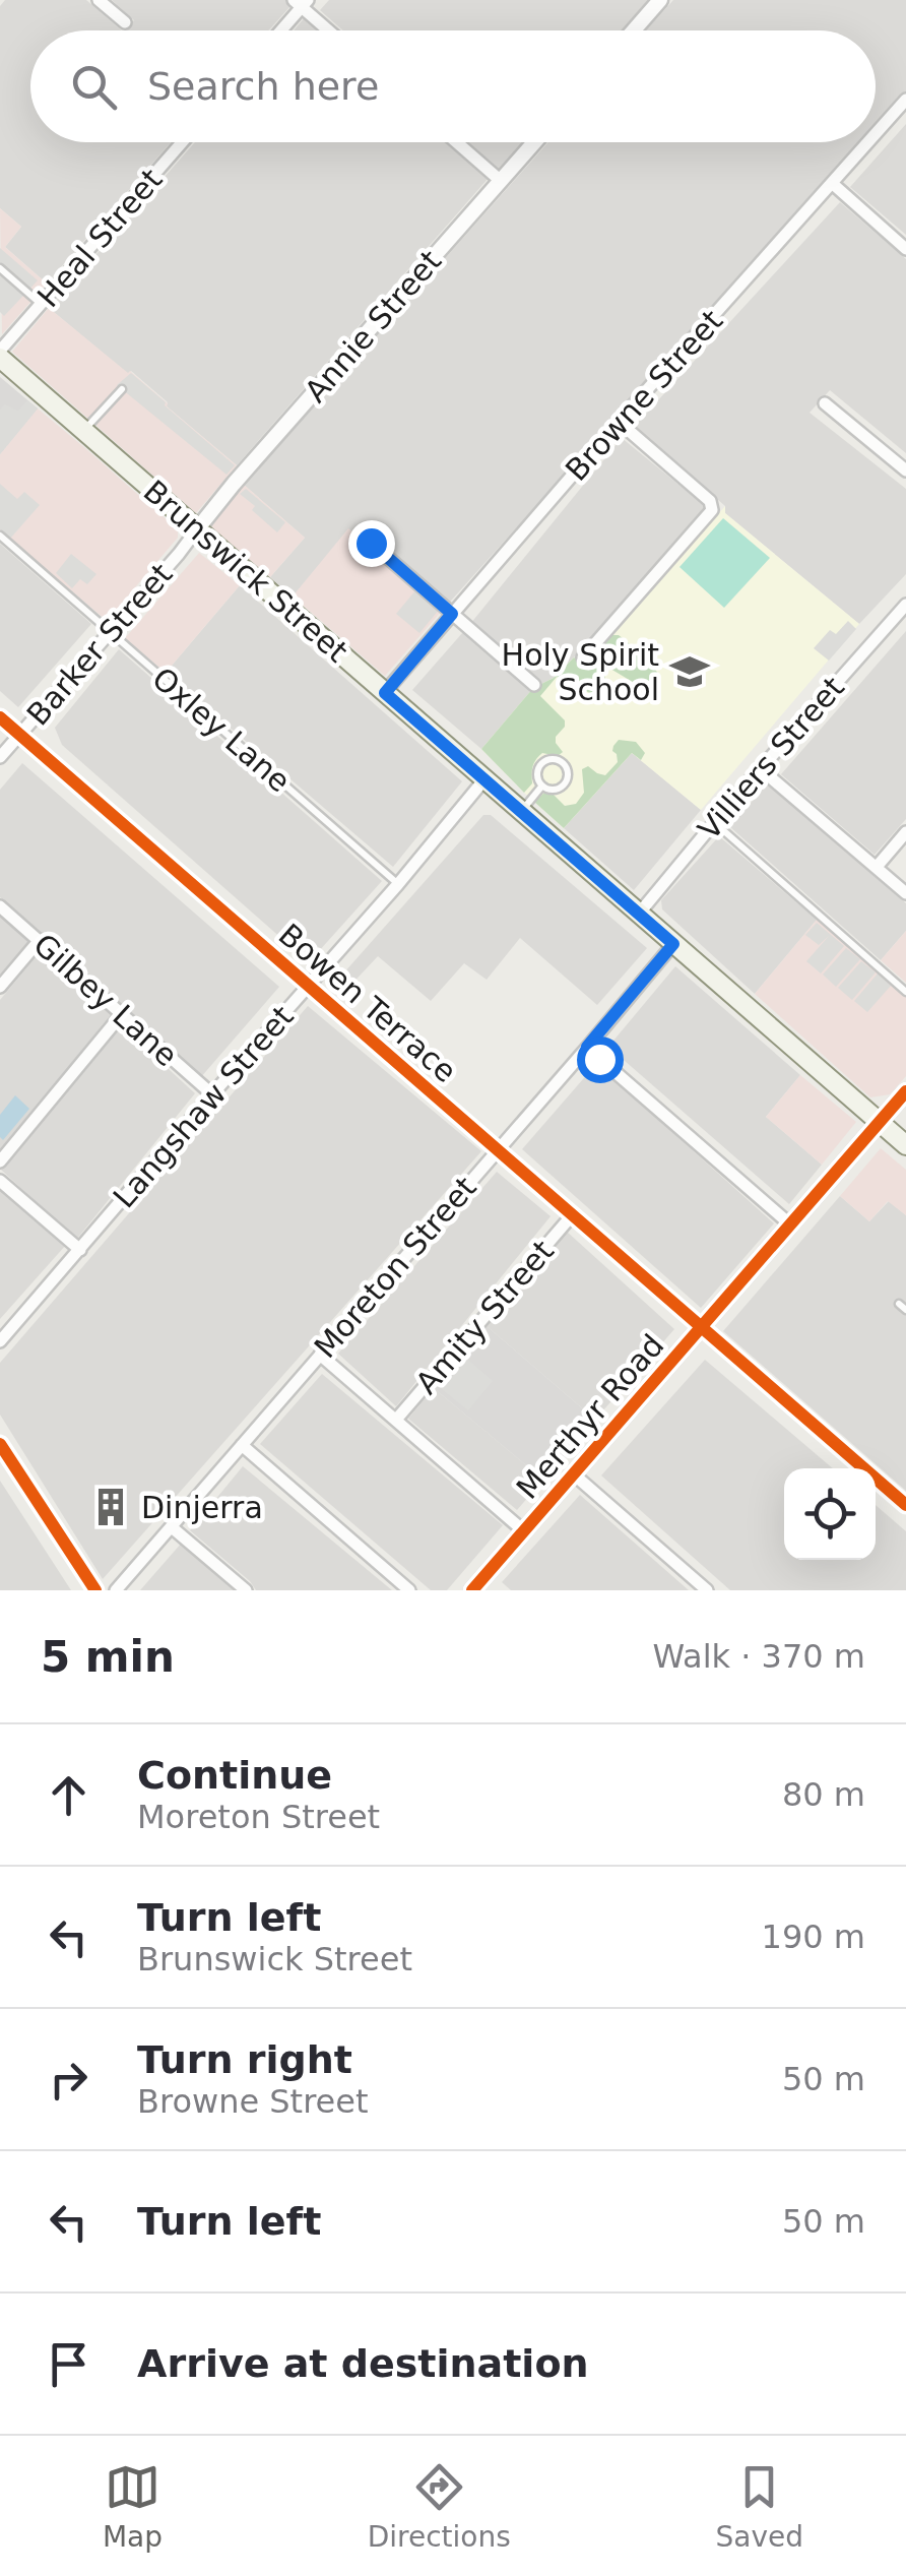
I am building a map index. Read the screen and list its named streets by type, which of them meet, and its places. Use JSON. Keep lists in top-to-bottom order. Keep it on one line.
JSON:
{"streets":{"main road":["Brunswick Street"],"street":["Heal Street","Annie Street","Browne Street","Barker Street","Villiers Street","Gilbey Lane","Bowen Terrace","Langshaw Street","Moreton Street","Amity Street","Merthyr Road"],"lane":["Oxley Lane"]},"crossings":[["Heal Street","Brunswick Street"],["Annie Street","Brunswick Street"],["Annie Street","Barker Street"],["Browne Street","Brunswick Street"],["Brunswick Street","Barker Street"],["Brunswick Street","Villiers Street"],["Brunswick Street","Langshaw Street"],["Brunswick Street","Moreton Street"],["Brunswick Street","Merthyr Road"],["Barker Street","Oxley Lane"],["Barker Street","Bowen Terrace"],["Oxley Lane","Langshaw Street"],["Gilbey Lane","Langshaw Street"],["Bowen Terrace","Langshaw Street"],["Bowen Terrace","Moreton Street"],["Bowen Terrace","Amity Street"],["Bowen Terrace","Merthyr Road"]],"places":{"school or university":["Holy Spirit School"],"building":["Dinjerra"]},"page":{"search":"Search here","heading":["5 min","Walk · 370 m"],"list":[["Continue","Moreton Street","80 m"],["Turn left","Brunswick Street","190 m"],["Turn right","Browne Street","50 m"],["Turn left","50 m"],"Arrive at destination"],"nav":["Map","Directions","Saved"]}}
